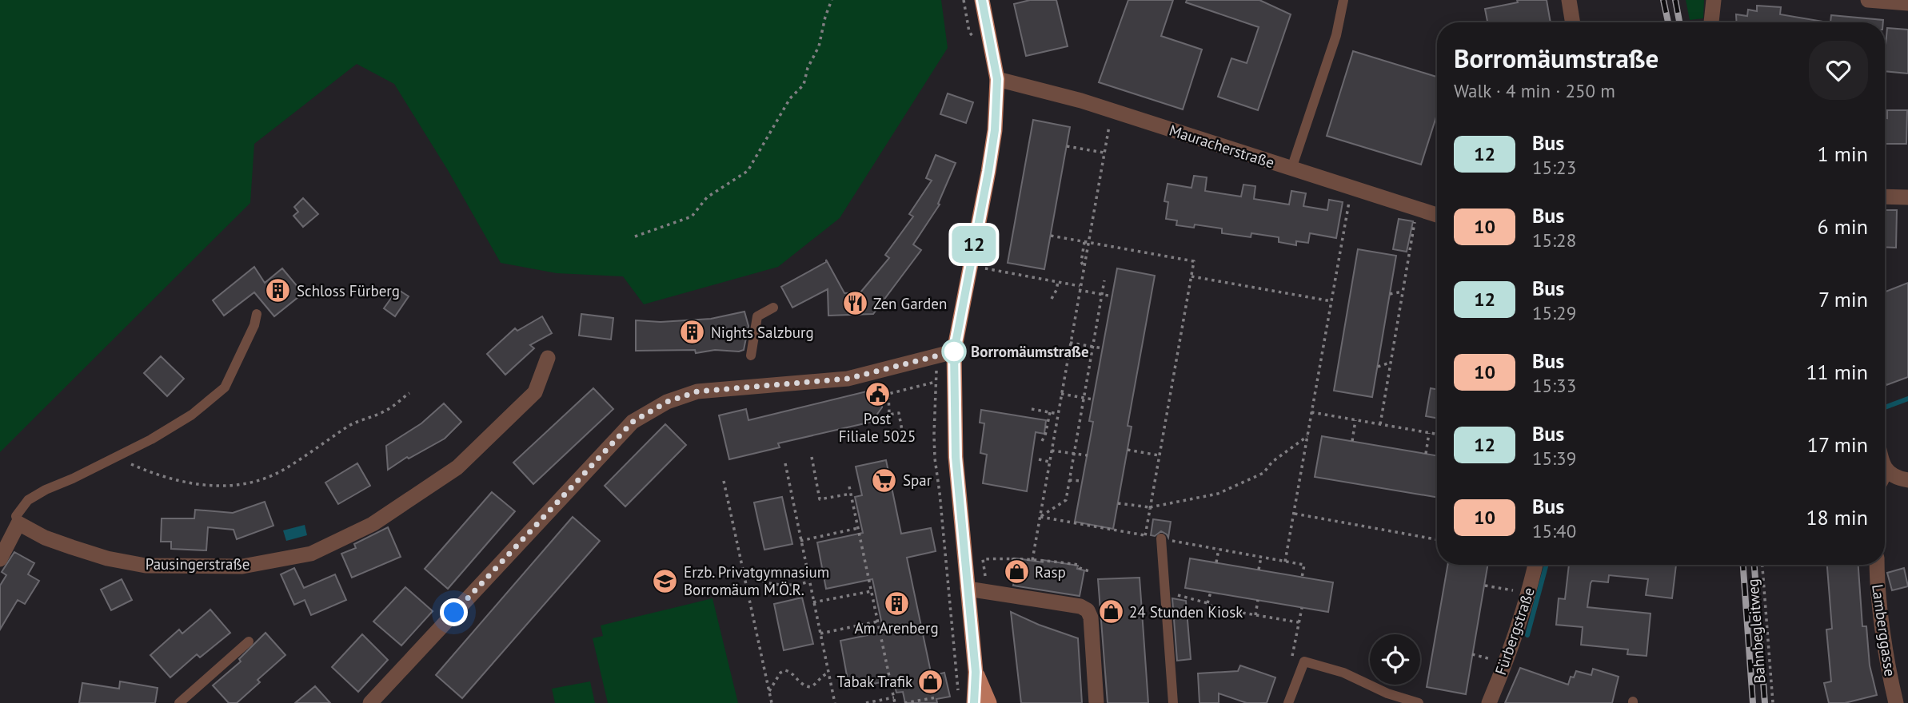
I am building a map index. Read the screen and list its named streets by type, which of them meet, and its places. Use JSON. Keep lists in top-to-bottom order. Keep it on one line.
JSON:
{"streets":{"street":["Mauracherstraße","Pausingerstraße","Lamberggasse","Fürbergstraße"],"path":["Bahnbegleitweg"]},"places":{"building":["Schloss Fürberg","Nights Salzburg","Am Arenberg"],"restaurant":["Zen Garden"],"other":["Borromäumstraße"],"public building":["Post Filiale 5025"],"supermarket":["Spar"],"shop":["Rasp","24 Stunden Kiosk","Tabak Trafik"],"school or university":["Erzb. Privatgymnasium Borromäum M.Ö.R."]},"lines":["bus line 12"],"page":{"on_map":"12","heading":["Borromäumstraße","Walk · 4 min · 250 m"],"list":[{"mark":"12","name":"Bus","note":"15:23","value":"1 min"},{"mark":"10","name":"Bus","note":"15:28","value":"6 min"},{"mark":"12","name":"Bus","note":"15:29","value":"7 min"},{"mark":"10","name":"Bus","note":"15:33","value":"11 min"},{"mark":"12","name":"Bus","note":"15:39","value":"17 min"},{"mark":"10","name":"Bus","note":"15:40","value":"18 min"}]}}
